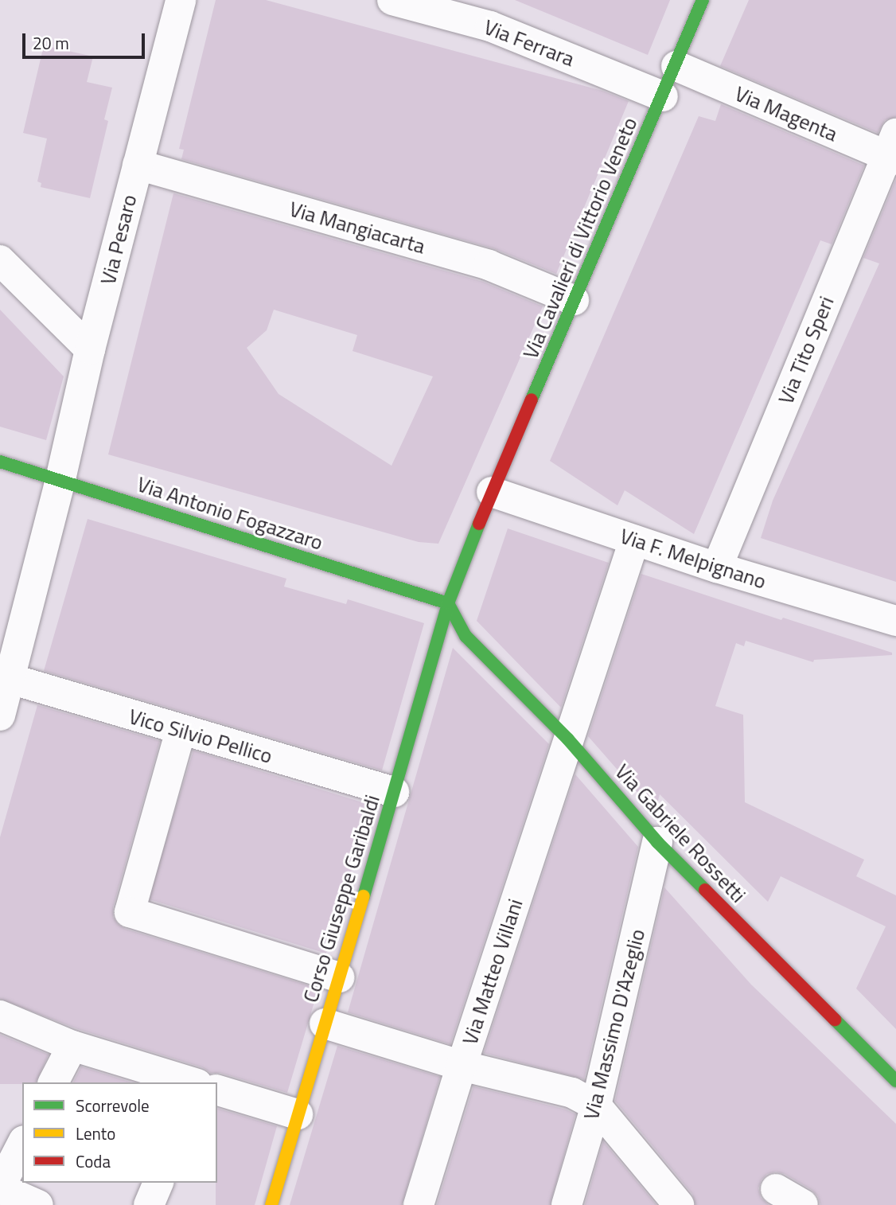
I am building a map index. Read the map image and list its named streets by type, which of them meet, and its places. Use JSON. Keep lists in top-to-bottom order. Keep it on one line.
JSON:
{"streets":{"street":["Via Ferrara","Via Magenta","Via Mangiacarta","Via Cavalieri di Vittorio Veneto","Via Pesaro","Via Tito Speri","Via Antonio Fogazzaro","Via F. Melpignano","Vico Silvio Pellico","Via Gabriele Rossetti","Corso Giuseppe Garibaldi","Via Matteo Villani","Via Massimo D'Azeglio"]},"crossings":[["Via Ferrara","Via Cavalieri di Vittorio Veneto"],["Via Magenta","Via Cavalieri di Vittorio Veneto"],["Via Magenta","Via Tito Speri"],["Via Mangiacarta","Via Cavalieri di Vittorio Veneto"],["Via Mangiacarta","Via Pesaro"],["Via Cavalieri di Vittorio Veneto","Via Antonio Fogazzaro"],["Via Cavalieri di Vittorio Veneto","Via F. Melpignano"],["Via Cavalieri di Vittorio Veneto","Via Gabriele Rossetti"],["Via Cavalieri di Vittorio Veneto","Corso Giuseppe Garibaldi"],["Via Pesaro","Via Antonio Fogazzaro"],["Via Pesaro","Vico Silvio Pellico"],["Via Tito Speri","Via F. Melpignano"],["Via Antonio Fogazzaro","Via Gabriele Rossetti"],["Via Antonio Fogazzaro","Corso Giuseppe Garibaldi"],["Via F. Melpignano","Via Matteo Villani"],["Vico Silvio Pellico","Corso Giuseppe Garibaldi"],["Via Gabriele Rossetti","Corso Giuseppe Garibaldi"],["Via Gabriele Rossetti","Via Matteo Villani"],["Via Gabriele Rossetti","Via Massimo D'Azeglio"]],"legend":["Scorrevole","Lento","Coda"],"scale_bar":"20 m"}
